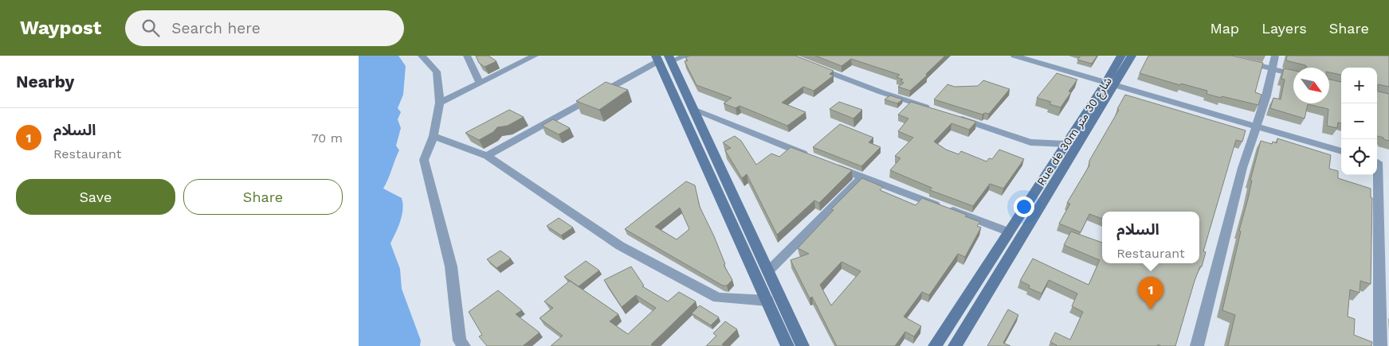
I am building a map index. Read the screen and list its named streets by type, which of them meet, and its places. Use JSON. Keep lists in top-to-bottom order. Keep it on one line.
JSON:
{"streets":{"street":["Rue de 30m شارع 30 متر"]},"north":"bottom right","page":{"header":"Waypost","search":"Search here","nav":["Map","Layers","Share"],"heading":"Nearby","map_buttons":["+","−"],"list":[{"mark":"1","name":"السلام","note":"Restaurant","value":"70 m"}],"buttons":["Save","Share"],"popup":["السلام","Restaurant"],"pins":"1"}}
